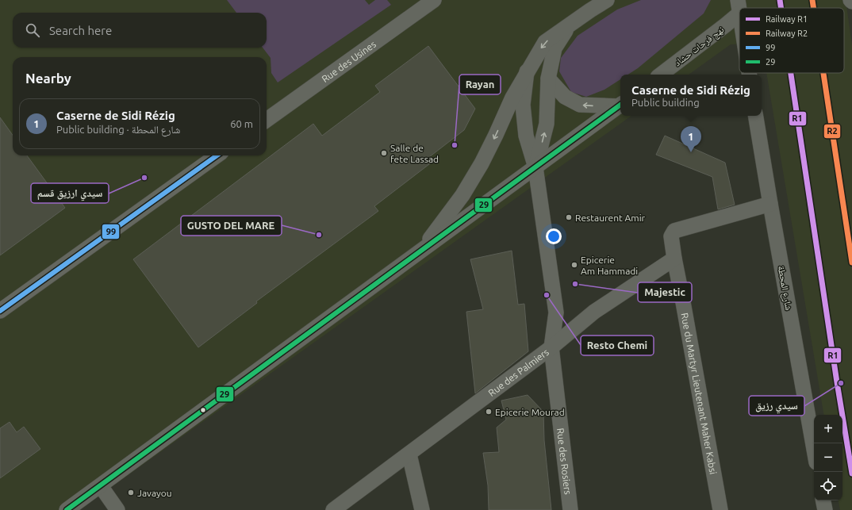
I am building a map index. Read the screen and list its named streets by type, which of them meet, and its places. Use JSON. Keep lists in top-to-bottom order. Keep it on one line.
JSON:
{"streets":{"street":["نهج فرحات حشاد","Rue des Usines","شارع المحطة","Rue des Palmiers","Rue du Martyr Lieutenant Maher Kabsi","Rue des Rosiers"]},"crossings":[["Rue des Palmiers","Rue du Martyr Lieutenant Maher Kabsi"],["Rue des Palmiers","Rue des Rosiers"]],"places":["Rayan","Salle de fete Lassad","سيدي ارزيق قسم","Restaurent Amir","GUSTO DEL MARE","Epicerie Am Hammadi","Majestic","Resto Chemi","سيدي رزيق","Epicerie Mourad","Javayou"],"lines":["rail line R1","rail line R2","transit line 29","transit line 99"],"legend":["Railway R1","Railway R2","99","29"],"page":{"search":"Search here","heading":"Nearby","popup":["Caserne de Sidi Rézig","Public building"],"list":[{"mark":"1","name":"Caserne de Sidi Rézig","note":"Public building · شارع المحطة","value":"60 m"}],"pins":"1","map_buttons":["+","−"]}}
